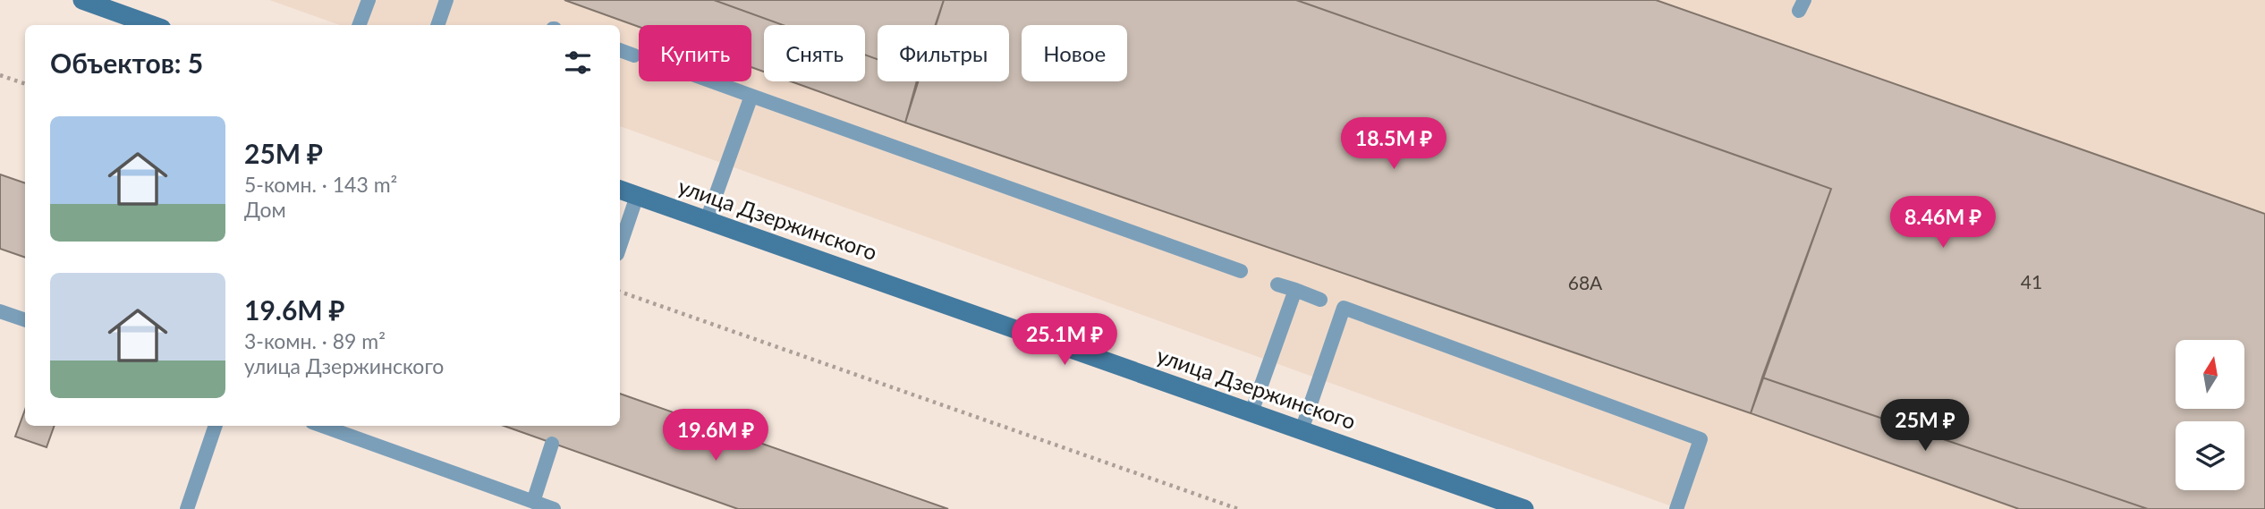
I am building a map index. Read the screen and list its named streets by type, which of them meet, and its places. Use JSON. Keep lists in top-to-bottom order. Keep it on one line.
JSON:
{"streets":{"main road":["улица Дзержинского"]},"house_numbers":["41","68А"],"north":"top","page":{"chip":["Купить","Снять","Фильтры","Новое"],"heading":"Объектов: 5","list":[{"name":"25M ₽","note":"5-комн. · 143 m² · Дом"},{"name":"19.6M ₽","note":"3-комн. · 89 m² · улица Дзержинского"}],"price":["18.5M ₽","8.46M ₽","25.1M ₽","25M ₽","19.6M ₽"]}}
